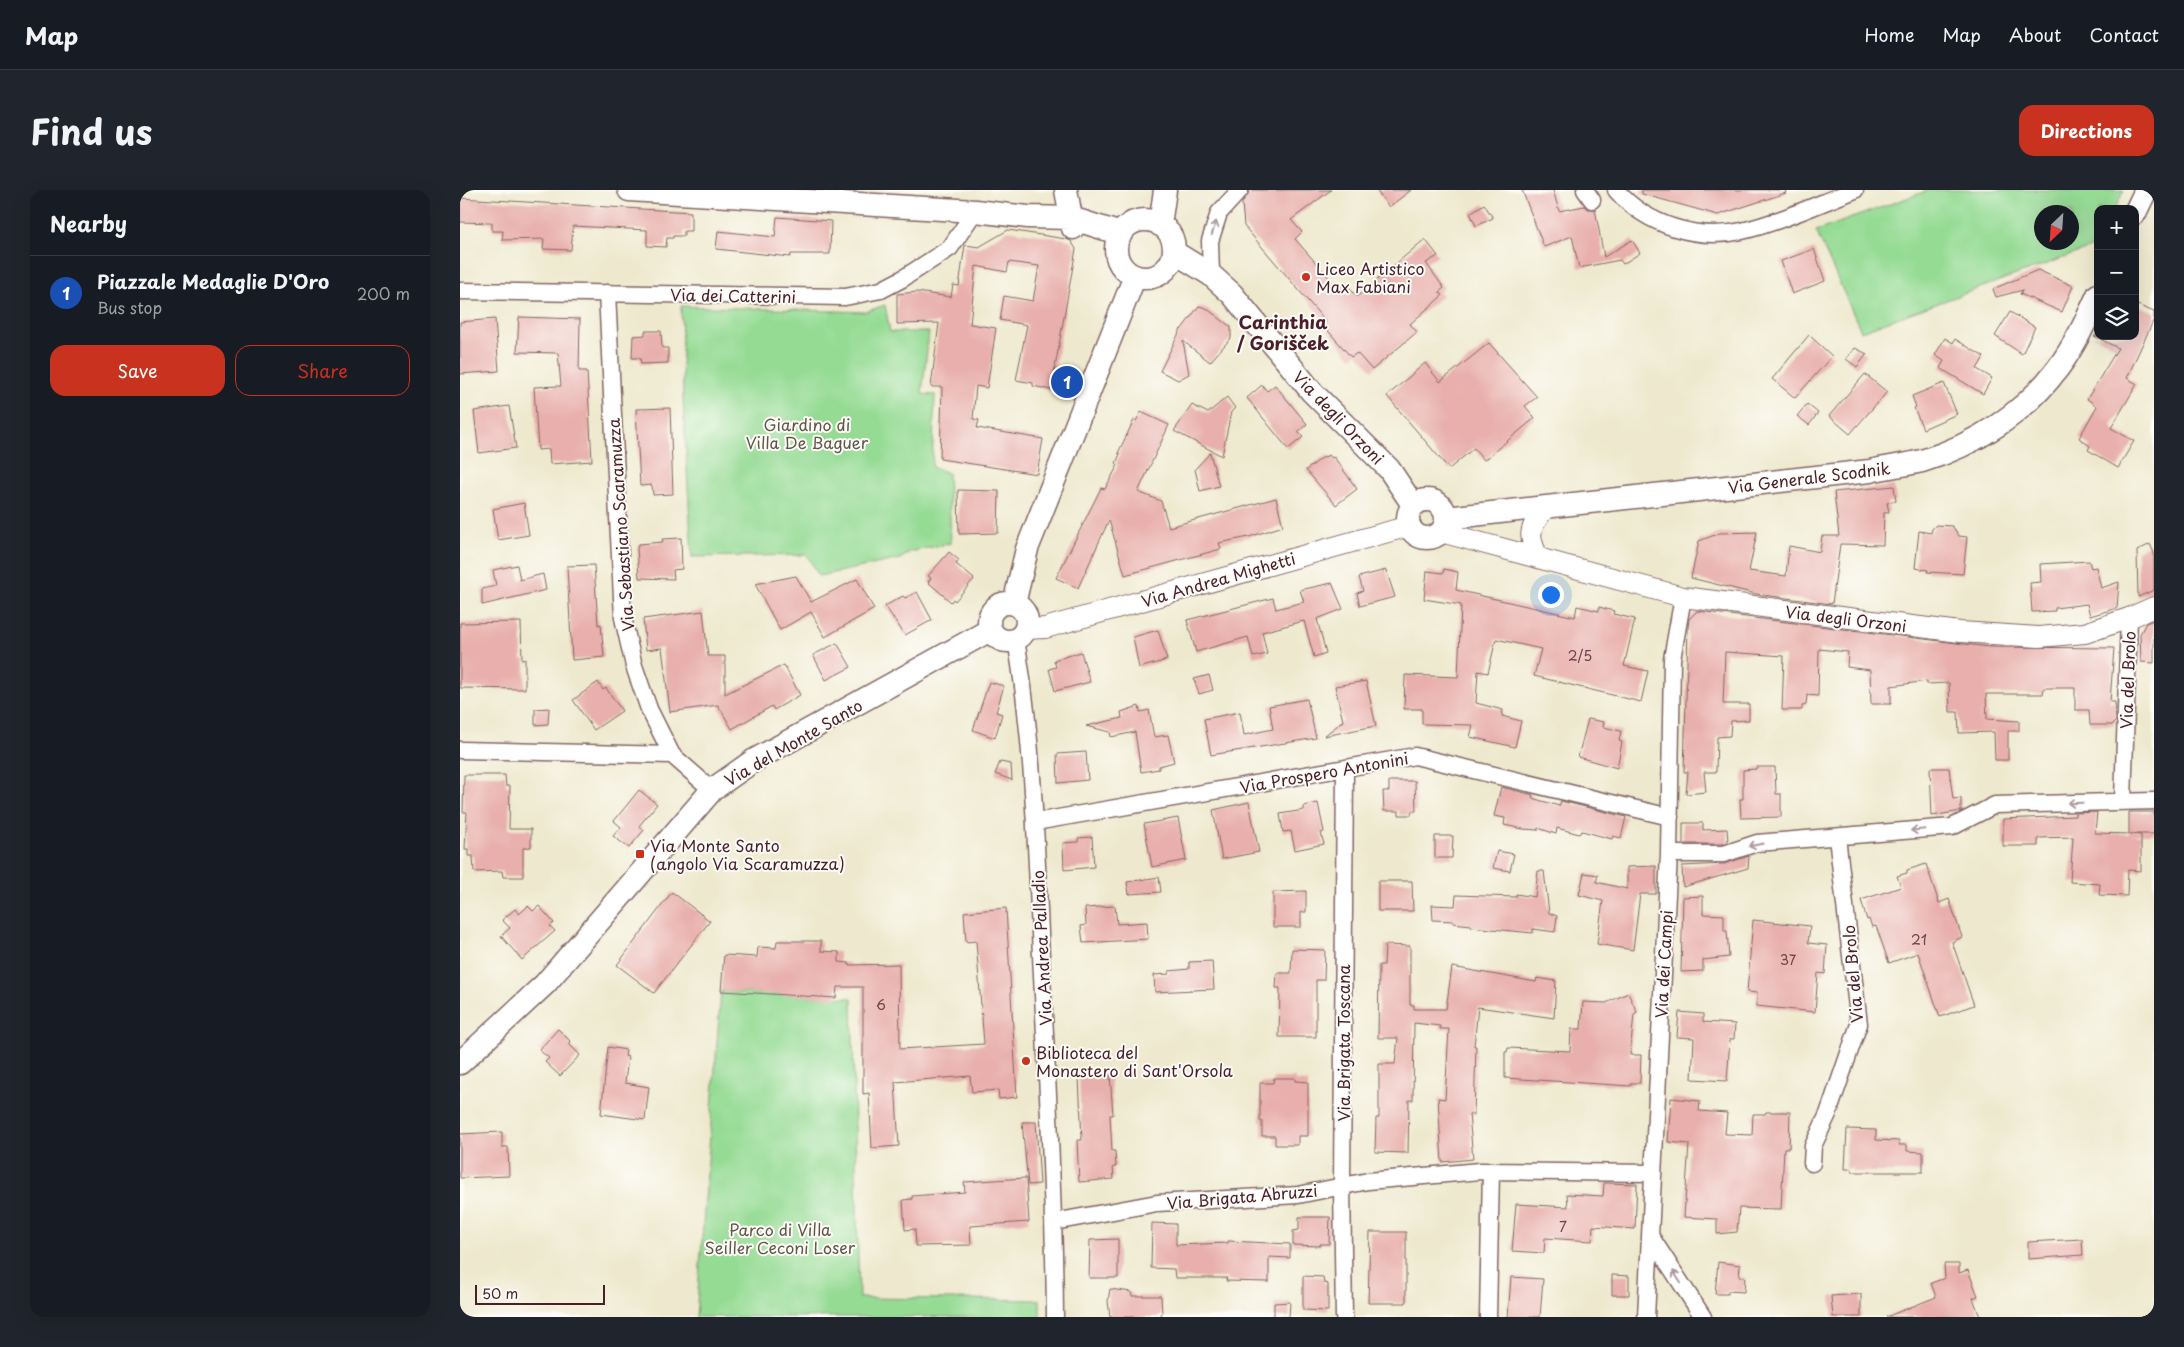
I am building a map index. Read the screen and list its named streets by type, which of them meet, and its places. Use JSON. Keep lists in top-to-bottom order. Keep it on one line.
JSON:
{"streets":{"main road":["Via degli Orzoni","Via Generale Scodnik","Via del Monte Santo"],"street":["Via dei Catterini","Via Sebastiano Scaramuzza","Via Andrea Mighetti","Via del Brolo","Via Prospero Antonini","Via Andrea Palladio","Via dei Campi","Via Brigata Toscana","Via Brigata Abruzzi"]},"crossings":[["Via dei Catterini","Via Sebastiano Scaramuzza"],["Via degli Orzoni","Via Generale Scodnik"],["Via degli Orzoni","Via Andrea Mighetti"],["Via degli Orzoni","Via del Brolo"],["Via degli Orzoni","Via dei Campi"],["Via Generale Scodnik","Via Andrea Mighetti"],["Via Sebastiano Scaramuzza","Via del Monte Santo"],["Via Andrea Mighetti","Via del Monte Santo"],["Via Andrea Mighetti","Via Andrea Palladio"],["Via del Monte Santo","Via Andrea Palladio"],["Via Prospero Antonini","Via Andrea Palladio"],["Via Prospero Antonini","Via dei Campi"],["Via Prospero Antonini","Via Brigata Toscana"],["Via Andrea Palladio","Via Brigata Abruzzi"],["Via dei Campi","Via Brigata Abruzzi"],["Via Brigata Toscana","Via Brigata Abruzzi"]],"districts":["Carinthia / Gorišček"],"parks":["Giardino di Villa De Baguer","Parco di Villa Seiller Ceconi Loser"],"places":{"other":["Liceo Artistico Max Fabiani","Biblioteca del Monastero di Sant'Orsola"],"transit":["Via Monte Santo (angolo Via Scaramuzza)"]},"house_numbers":["2/5","21","37","6","7"],"scale_bar":"50 m","north":"bottom left","page":{"header":"Map","nav":["Home","Map","About","Contact"],"title":"Find us","buttons":["Directions",["Save","Share"]],"heading":"Nearby","map_buttons":["+","−"],"list":[{"mark":"1","name":"Piazzale Medaglie D'Oro","note":"Bus stop","value":"200 m"}],"pins":"1","scale":"50 m"}}
